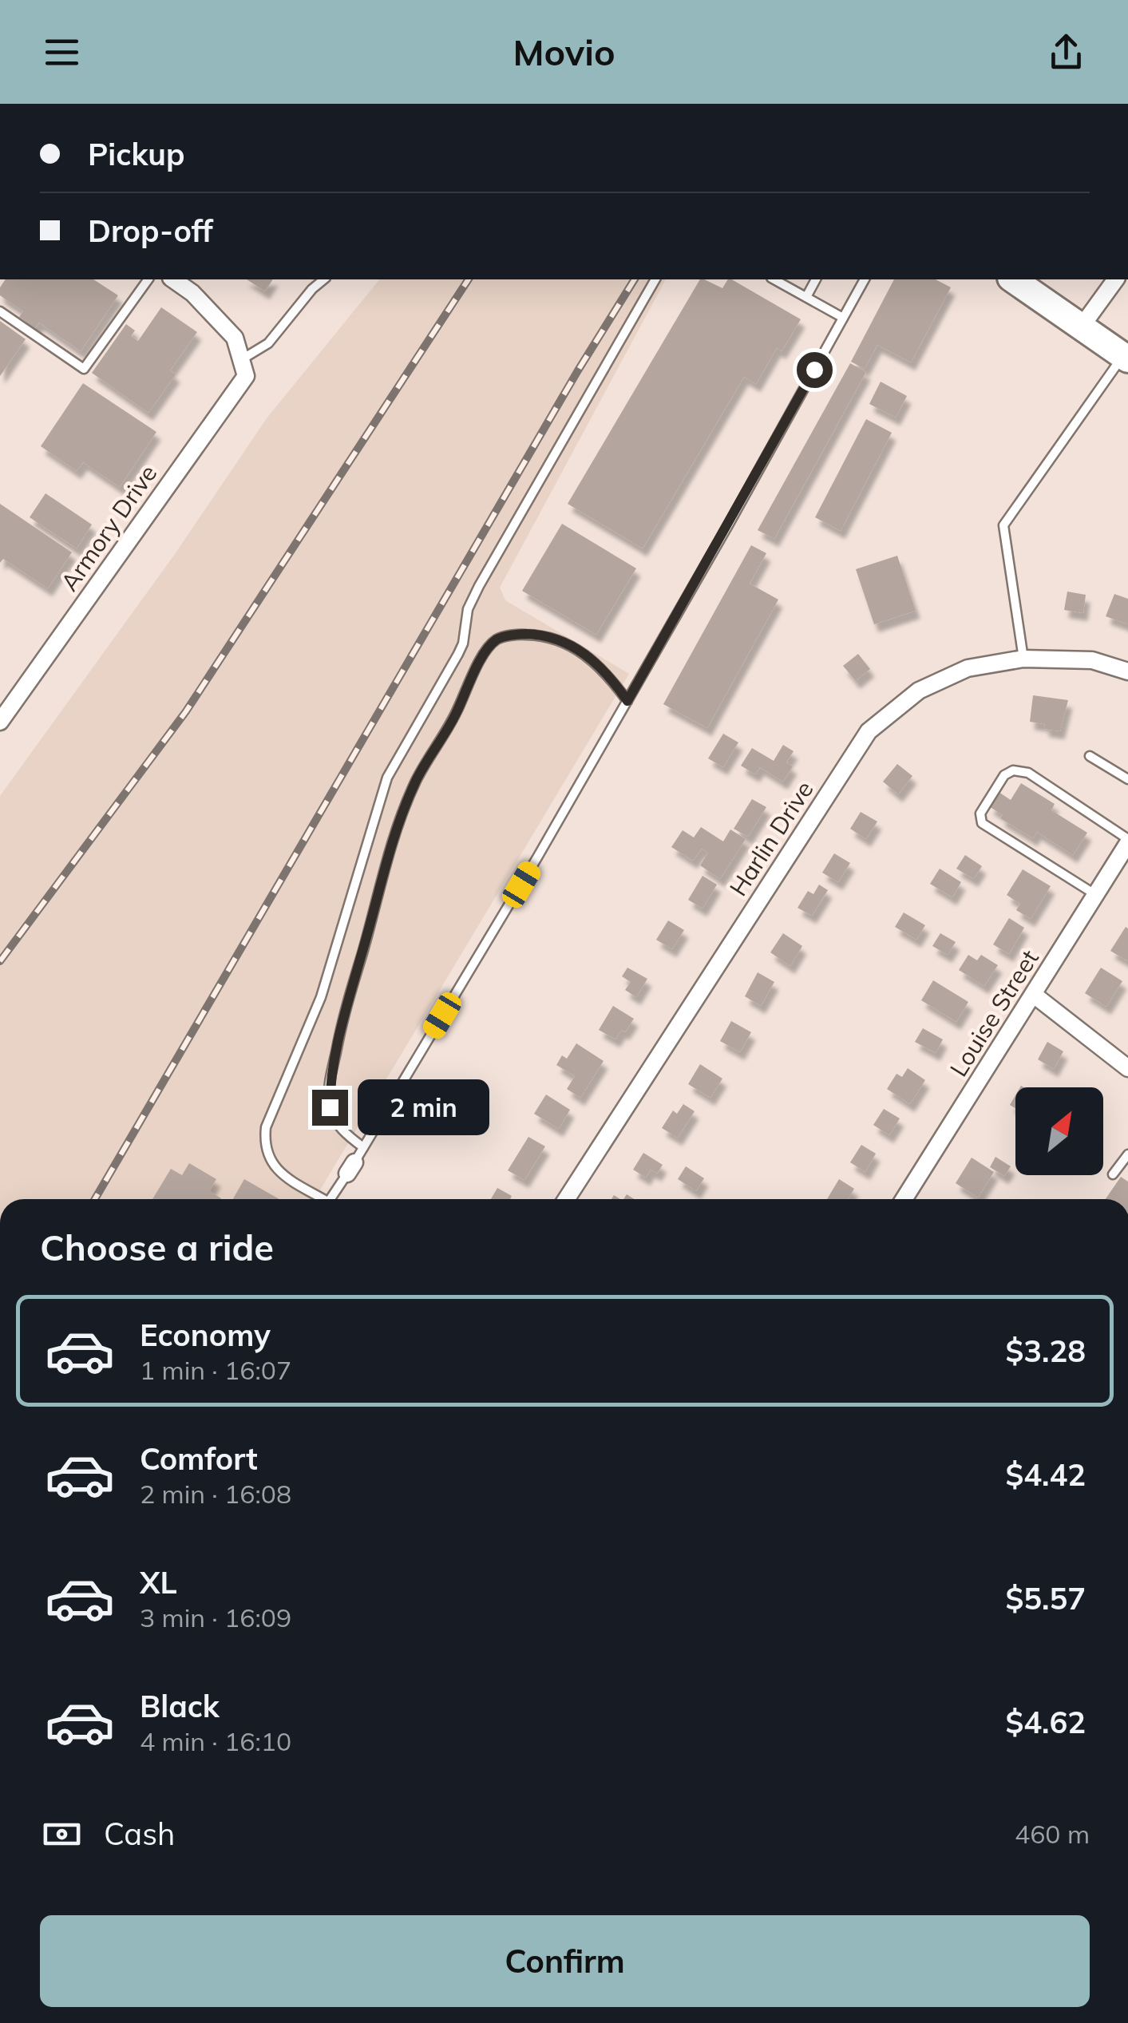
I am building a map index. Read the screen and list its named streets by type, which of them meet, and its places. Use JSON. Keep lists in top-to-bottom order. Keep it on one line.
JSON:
{"streets":{"street":["Armory Drive","Harlin Drive","Louise Street"]},"north":"top right","page":{"header":"Movio","banner":["Pickup","Drop-off"],"bubble":"2 min","heading":"Choose a ride","list":[{"name":"Economy","note":"1 min · 16:07","value":"$3.28"},{"name":"Comfort","note":"2 min · 16:08","value":"$4.42"},{"name":"XL","note":"3 min · 16:09","value":"$5.57"},{"name":"Black","note":"4 min · 16:10","value":"$4.62"}],"pay":["Cash","460 m"],"buttons":"Confirm"}}
